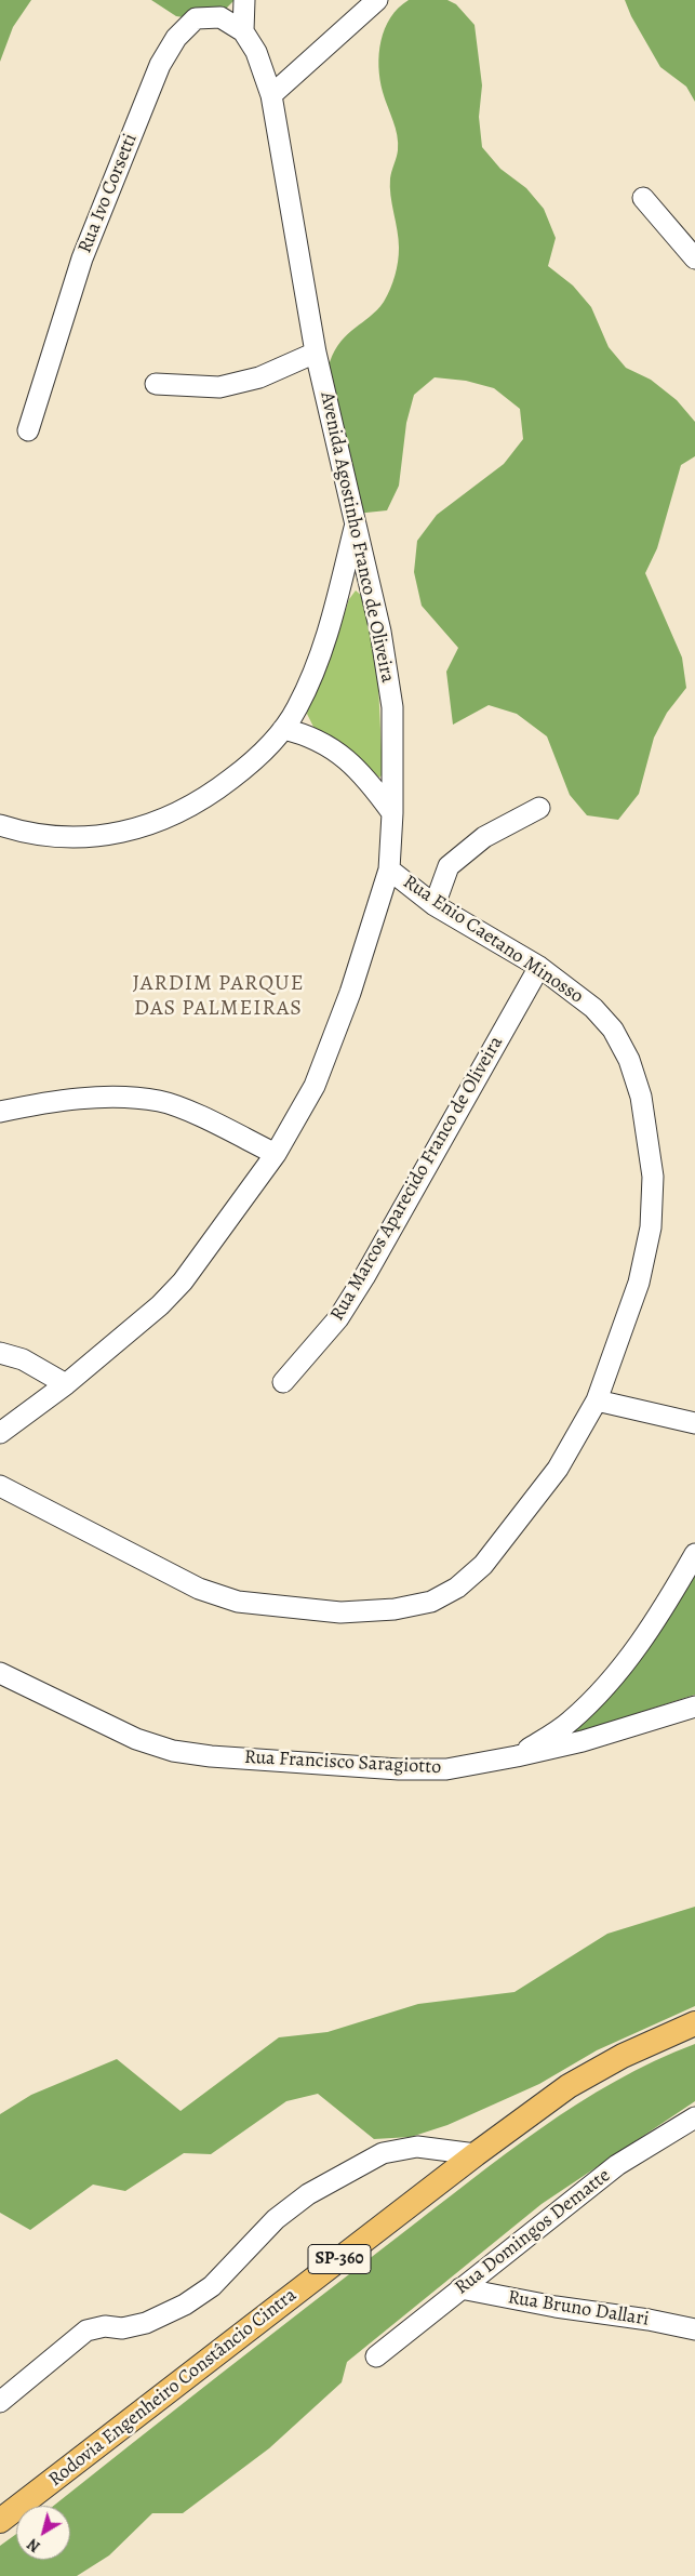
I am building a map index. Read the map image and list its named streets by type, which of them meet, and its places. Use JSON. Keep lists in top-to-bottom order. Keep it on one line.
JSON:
{"streets":{"main road":["SP-360","Rodovia Engenheiro Constâncio Cintra"],"street":["Rua Ivo Corsetti","Avenida Agostinho Franco de Oliveira","Rua Enio Caetano Minosso","Rua Marcos Aparecido Franco de Oliveira","Rua Francisco Saragiotto","Rua Domingos Dematte","Rua Bruno Dallari"]},"crossings":[["Rua Ivo Corsetti","Avenida Agostinho Franco de Oliveira"],["Avenida Agostinho Franco de Oliveira","Rua Enio Caetano Minosso"],["Rua Enio Caetano Minosso","Rua Marcos Aparecido Franco de Oliveira"],["Rua Domingos Dematte","Rua Bruno Dallari"]],"districts":["JARDIM PARQUE DAS PALMEIRAS"],"north":"bottom left"}
